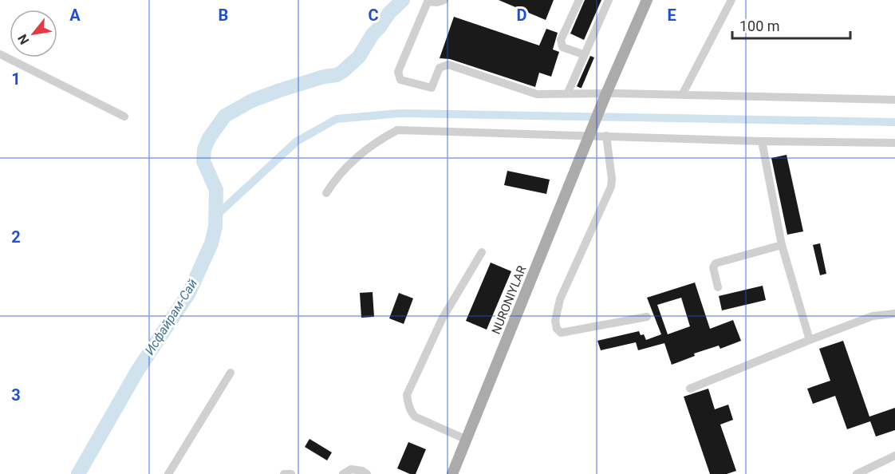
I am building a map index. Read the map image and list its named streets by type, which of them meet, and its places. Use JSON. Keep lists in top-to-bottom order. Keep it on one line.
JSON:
{"streets":{"main road":["NURONIYLAR"]},"water":["Исфайрам-Сай"],"scale_bar":"100 m","north":"bottom left","grid":{"columns":["A","B","C","D","E"],"rows":["1","2","3"]}}
